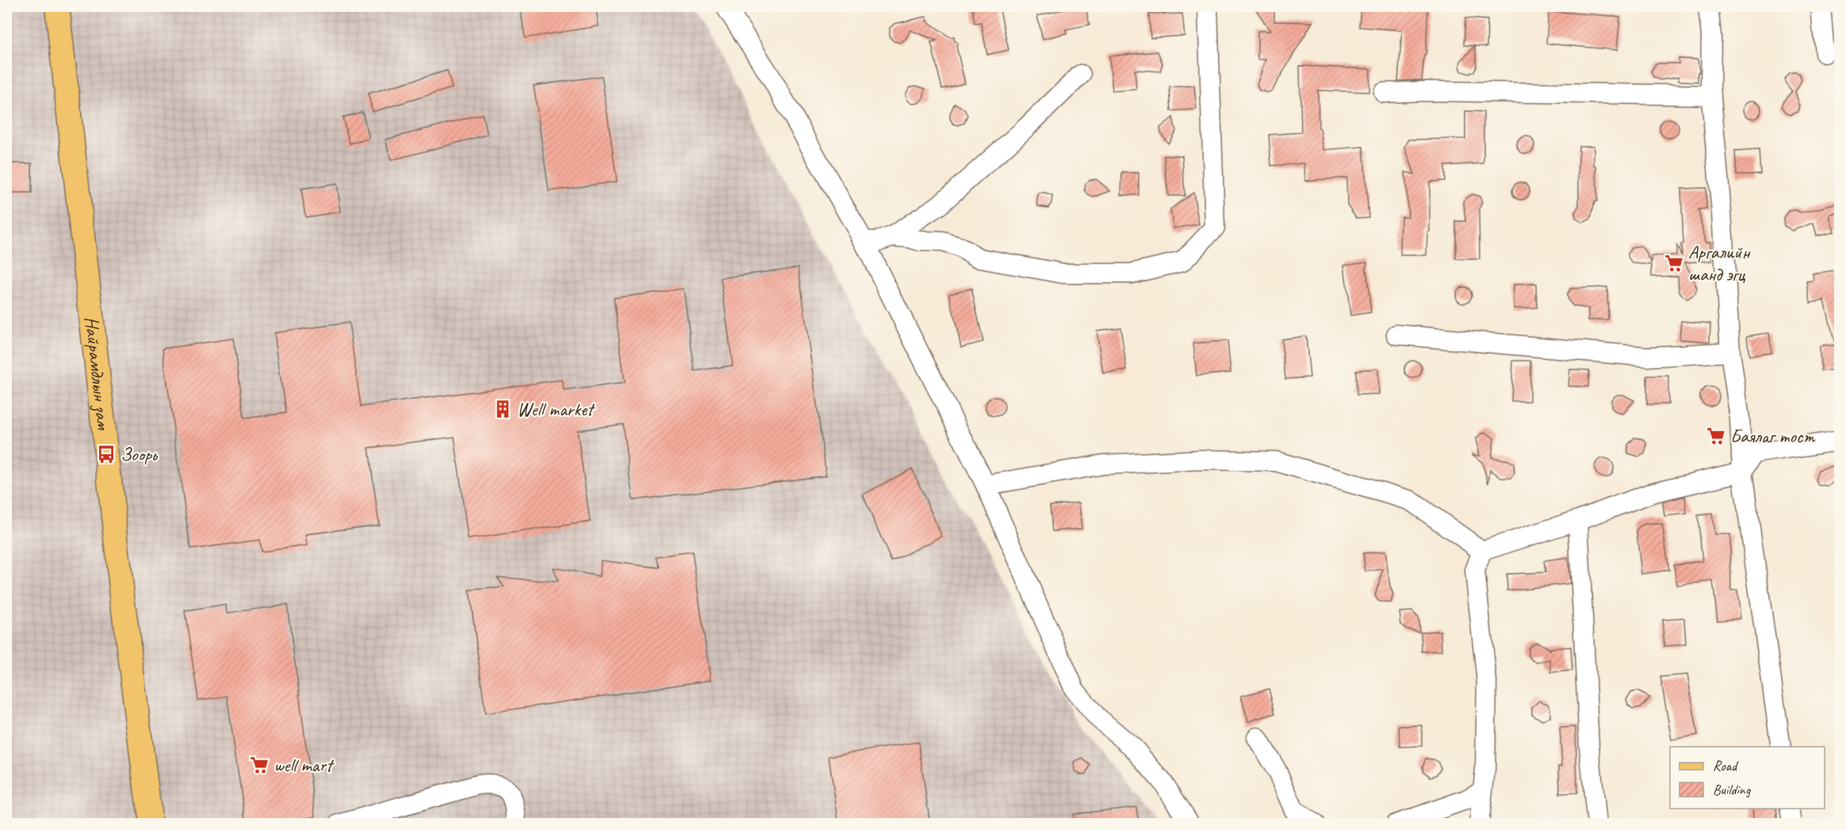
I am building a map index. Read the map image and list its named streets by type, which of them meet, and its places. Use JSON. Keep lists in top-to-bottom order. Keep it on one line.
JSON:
{"streets":{"main road":["Найрамдлын зам"]},"places":{"supermarket":["Аргалийн шанд эгц","Баялаг тост","well mart"],"building":["Well market"],"bus stop":["Зоорь"]},"legend":["Road","Building"]}
